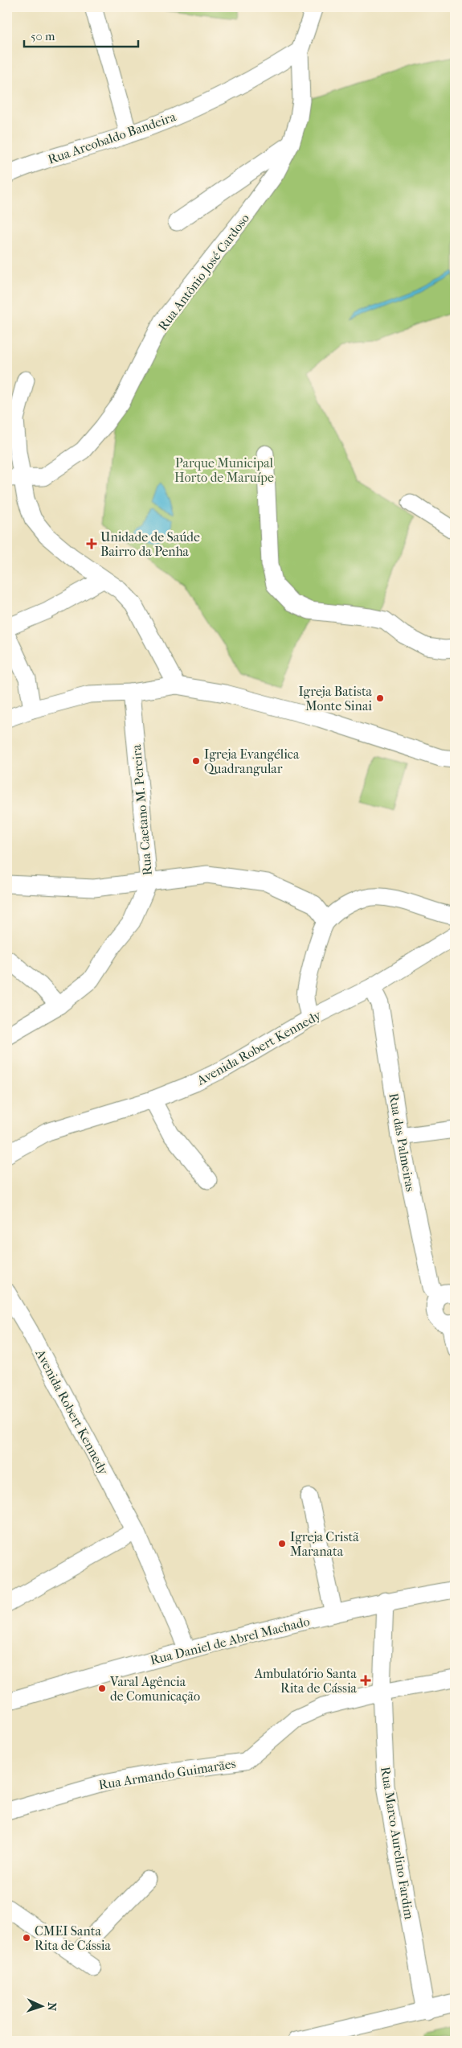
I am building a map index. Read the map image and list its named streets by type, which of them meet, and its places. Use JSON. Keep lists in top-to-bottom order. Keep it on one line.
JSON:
{"streets":{"street":["Rua Areobaldo Bandeira","Rua Antônio José Cardoso","Rua Caetano M. Pereira","Avenida Robert Kennedy","Rua das Palmeiras","Rua Daniel de Abrel Machado","Rua Armando Guimarães","Rua Marco Aurelino Fardim"]},"crossings":[["Rua Areobaldo Bandeira","Rua Antônio José Cardoso"],["Avenida Robert Kennedy","Rua das Palmeiras"],["Avenida Robert Kennedy","Rua Daniel de Abrel Machado"],["Rua Daniel de Abrel Machado","Rua Marco Aurelino Fardim"],["Rua Armando Guimarães","Rua Marco Aurelino Fardim"]],"parks":["Parque Municipal Horto de Maruípe"],"places":{"health":["Unidade de Saúde Bairro da Penha","Ambulatório Santa Rita de Cássia"],"other":["Igreja Batista Monte Sinai","Igreja Evangélica Quadrangular","Igreja Cristã Maranata","Varal Agência de Comunicação","CMEI Santa Rita de Cássia"]},"scale_bar":"50 m","north":"right"}
